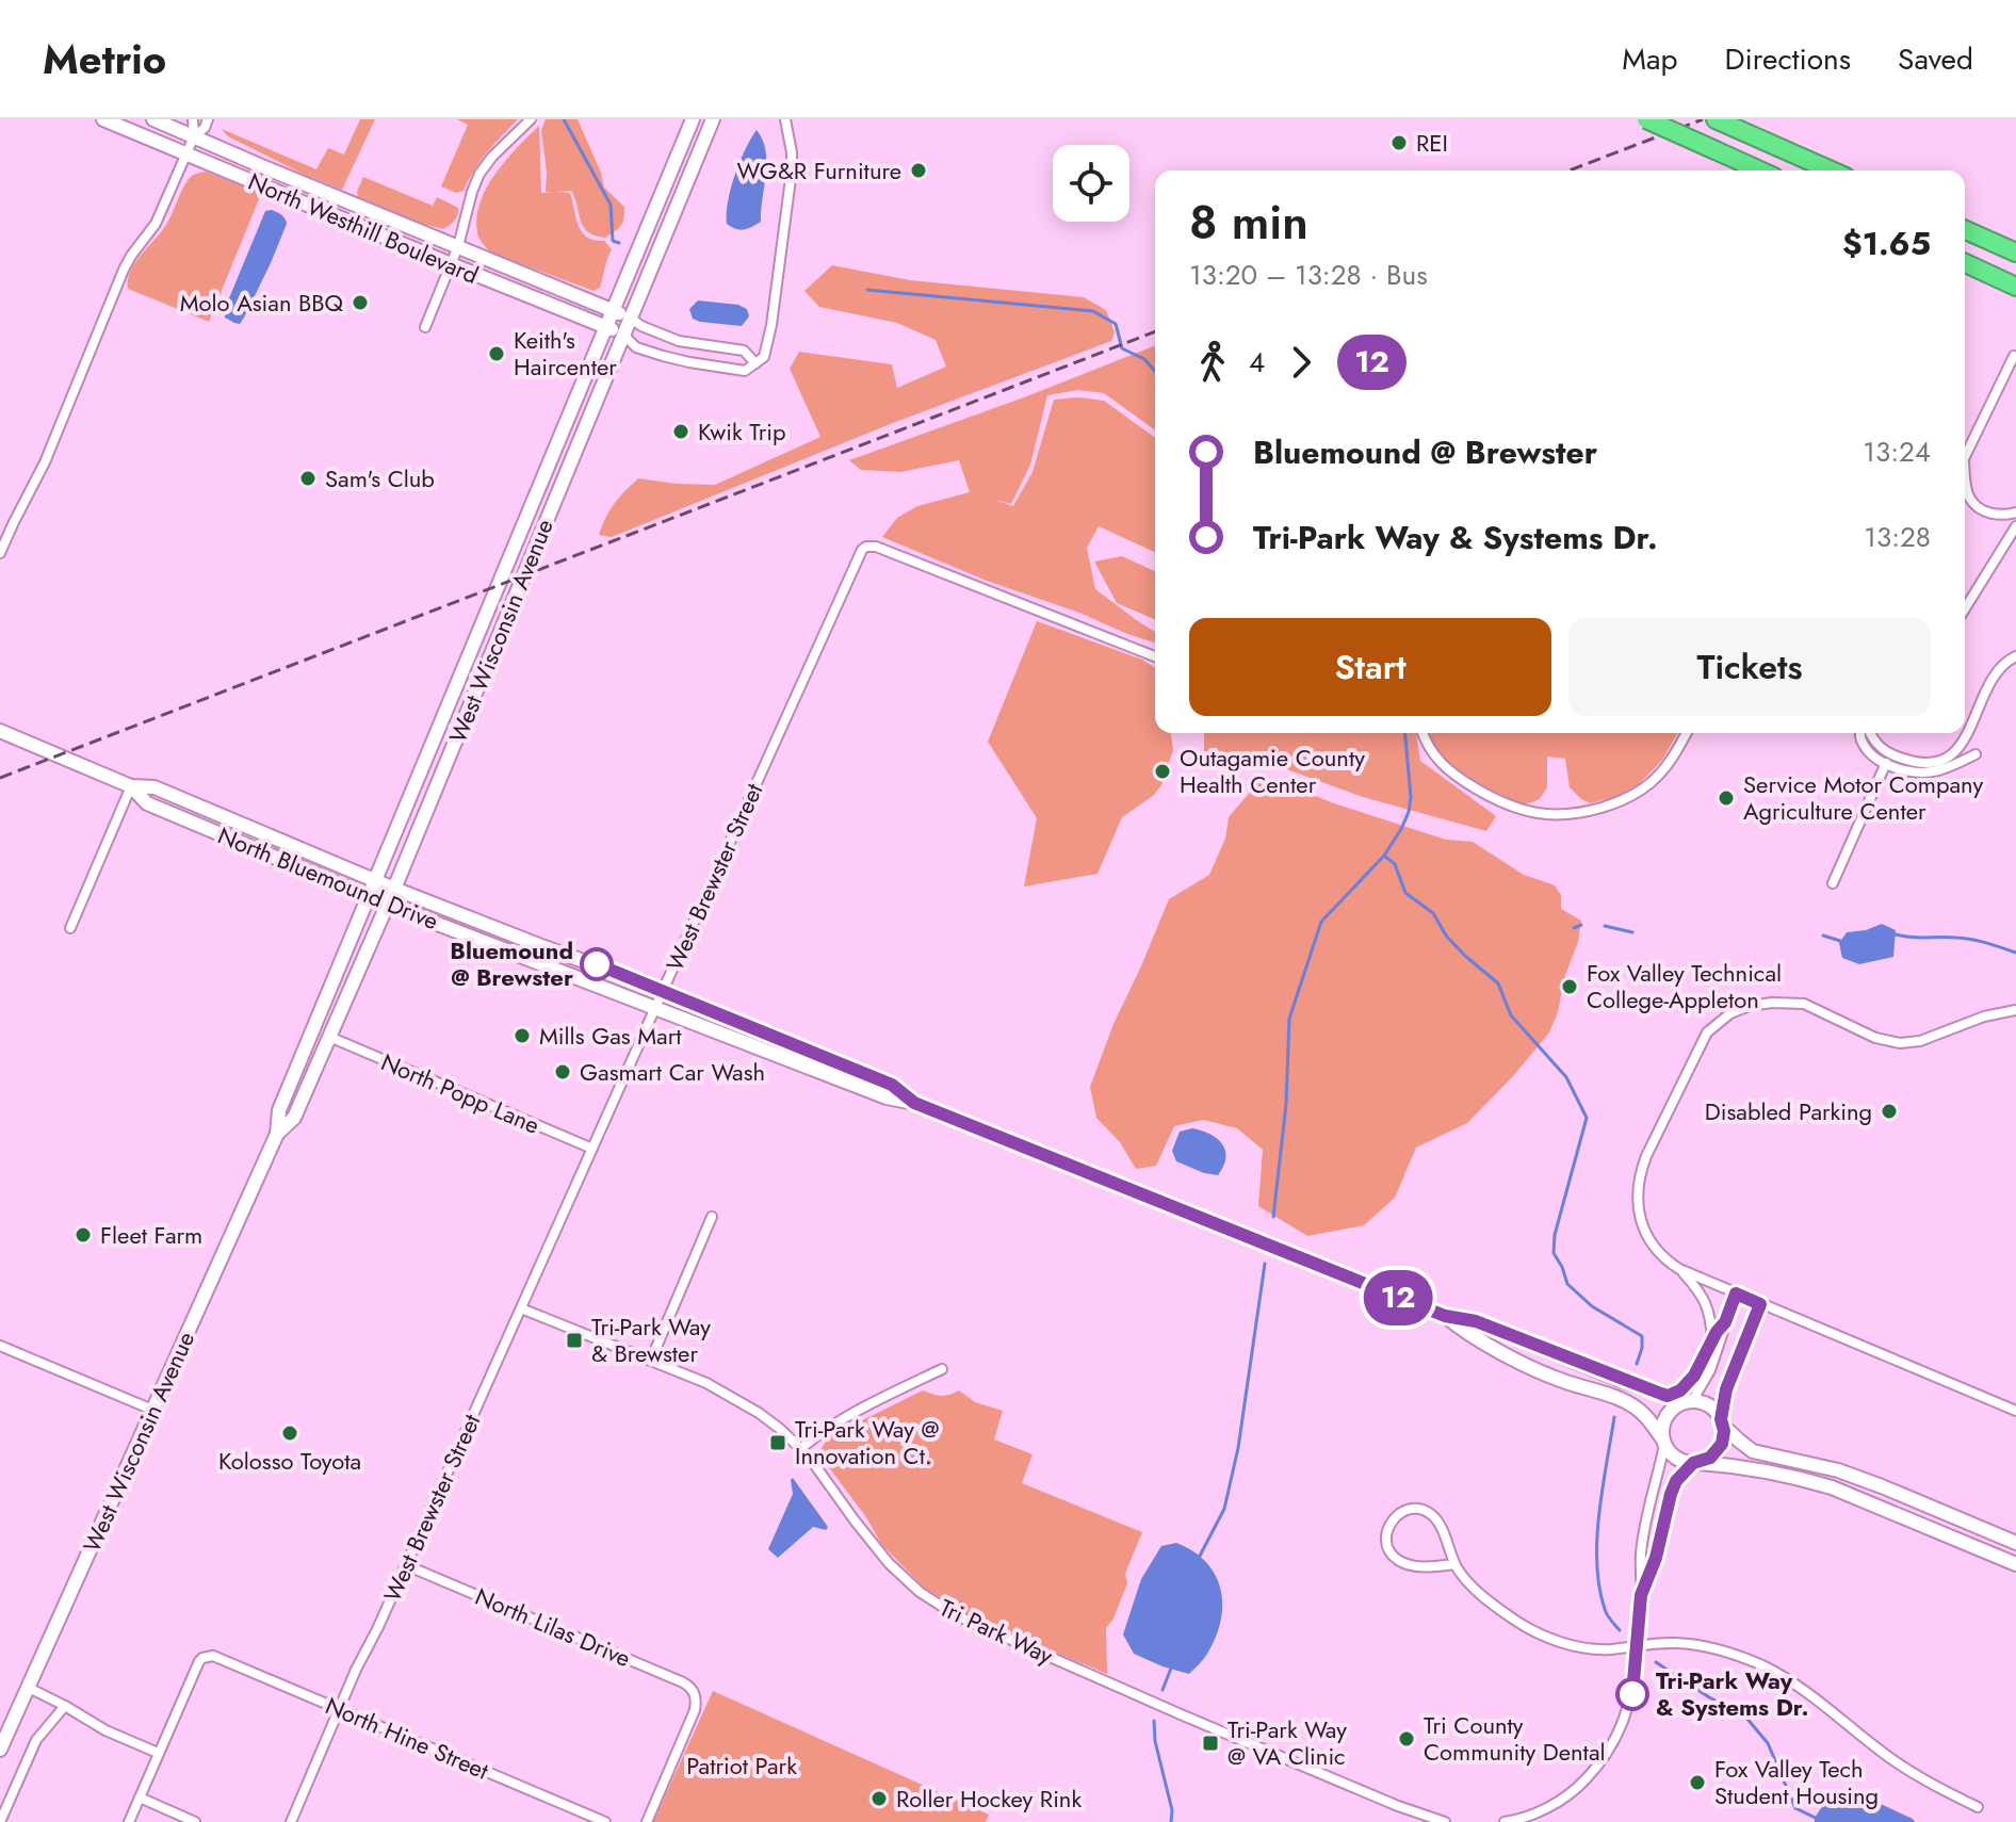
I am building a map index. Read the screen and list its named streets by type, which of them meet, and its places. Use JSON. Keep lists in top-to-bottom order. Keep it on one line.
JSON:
{"streets":{"main road":["North Westhill Boulevard","West Wisconsin Avenue","North Bluemound Drive"],"street":["West Brewster Street","North Popp Lane","North Lilas Drive","Tri Park Way","North Hine Street"]},"crossings":[["North Westhill Boulevard","West Wisconsin Avenue"],["West Wisconsin Avenue","North Bluemound Drive"],["West Wisconsin Avenue","North Popp Lane"],["West Brewster Street","North Bluemound Drive"],["West Brewster Street","North Popp Lane"],["West Brewster Street","North Lilas Drive"],["West Brewster Street","Tri Park Way"],["West Brewster Street","North Hine Street"]],"parks":["Patriot Park"],"places":{"other":["REI","WG&R Furniture","Molo Asian BBQ","Keith's Haircenter","Kwik Trip","Sam's Club","Outagamie County Health Center","Service Motor Company Agriculture Center","Bluemound @ Brewster","Fox Valley Technical College-Appleton","Mills Gas Mart","Gasmart Car Wash","Disabled Parking","Fleet Farm","Kolosso Toyota","Tri-Park Way & Systems Dr.","Tri County Community Dental","Fox Valley Tech Student Housing","Roller Hockey Rink"],"transit":["Tri-Park Way & Brewster","Tri-Park Way @ Innovation Ct.","Tri-Park Way @ VA Clinic"]},"lines":["bus line 12"],"page":{"header":"Metrio","nav":["Map","Directions","Saved"],"on_map":"12","heading":["8 min","13:20 – 13:28 · Bus","$1.65"],"legs":["4","12"],"list":[{"name":"Bluemound @ Brewster","value":"13:24"},{"name":"Tri-Park Way & Systems Dr.","value":"13:28"}],"buttons":["Start","Tickets"]}}
